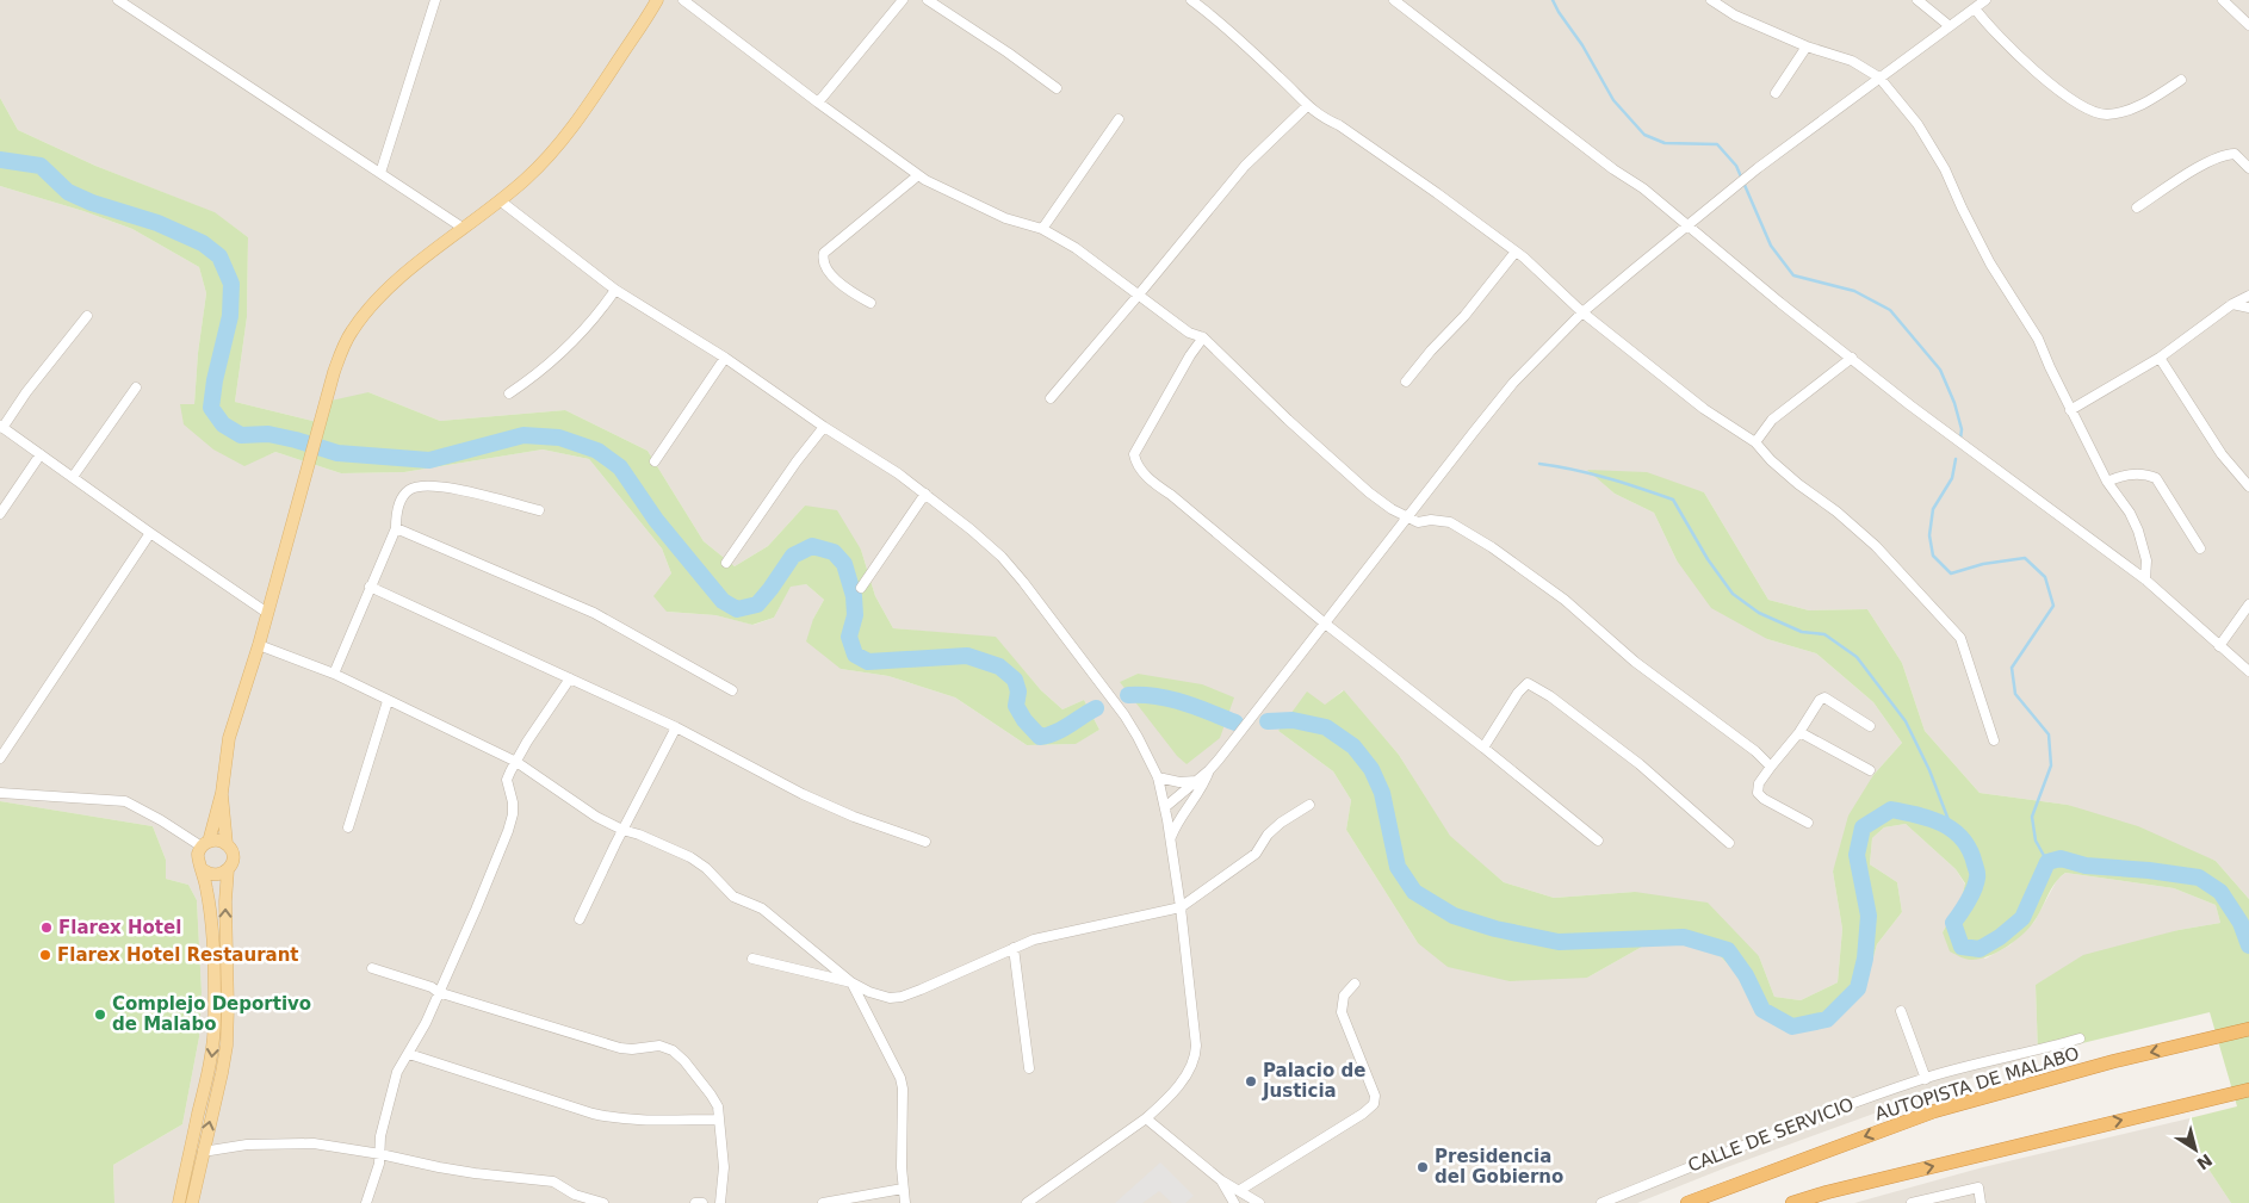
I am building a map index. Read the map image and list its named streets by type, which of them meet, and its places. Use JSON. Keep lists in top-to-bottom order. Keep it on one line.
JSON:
{"streets":{"highway":["AUTOPISTA DE MALABO"],"street":["CALLE DE SERVICIO"]},"places":["Flarex Hotel","Flarex Hotel Restaurant","Complejo Deportivo de Malabo","Palacio de Justicia","Presidencia del Gobierno"],"north":"bottom right"}
